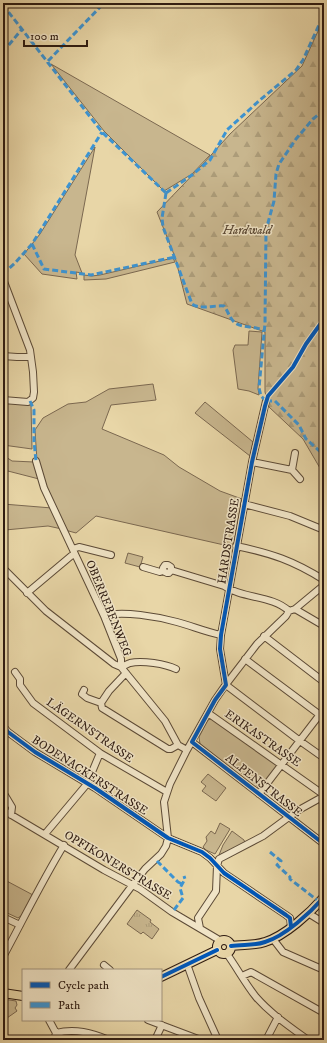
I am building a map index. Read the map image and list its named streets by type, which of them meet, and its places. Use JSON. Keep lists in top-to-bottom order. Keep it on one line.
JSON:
{"streets":{"street":["HARDSTRASSE","OBERREBENWEG","LÄGERNSTRASSE","ERIKASTRASSE","BODENACKERSTRASSE","ALPENSTRASSE","OPFIKONERSTRASSE"]},"parks":["Hardwald"],"legend":["Cycle path","Path"],"scale_bar":"100 m"}
